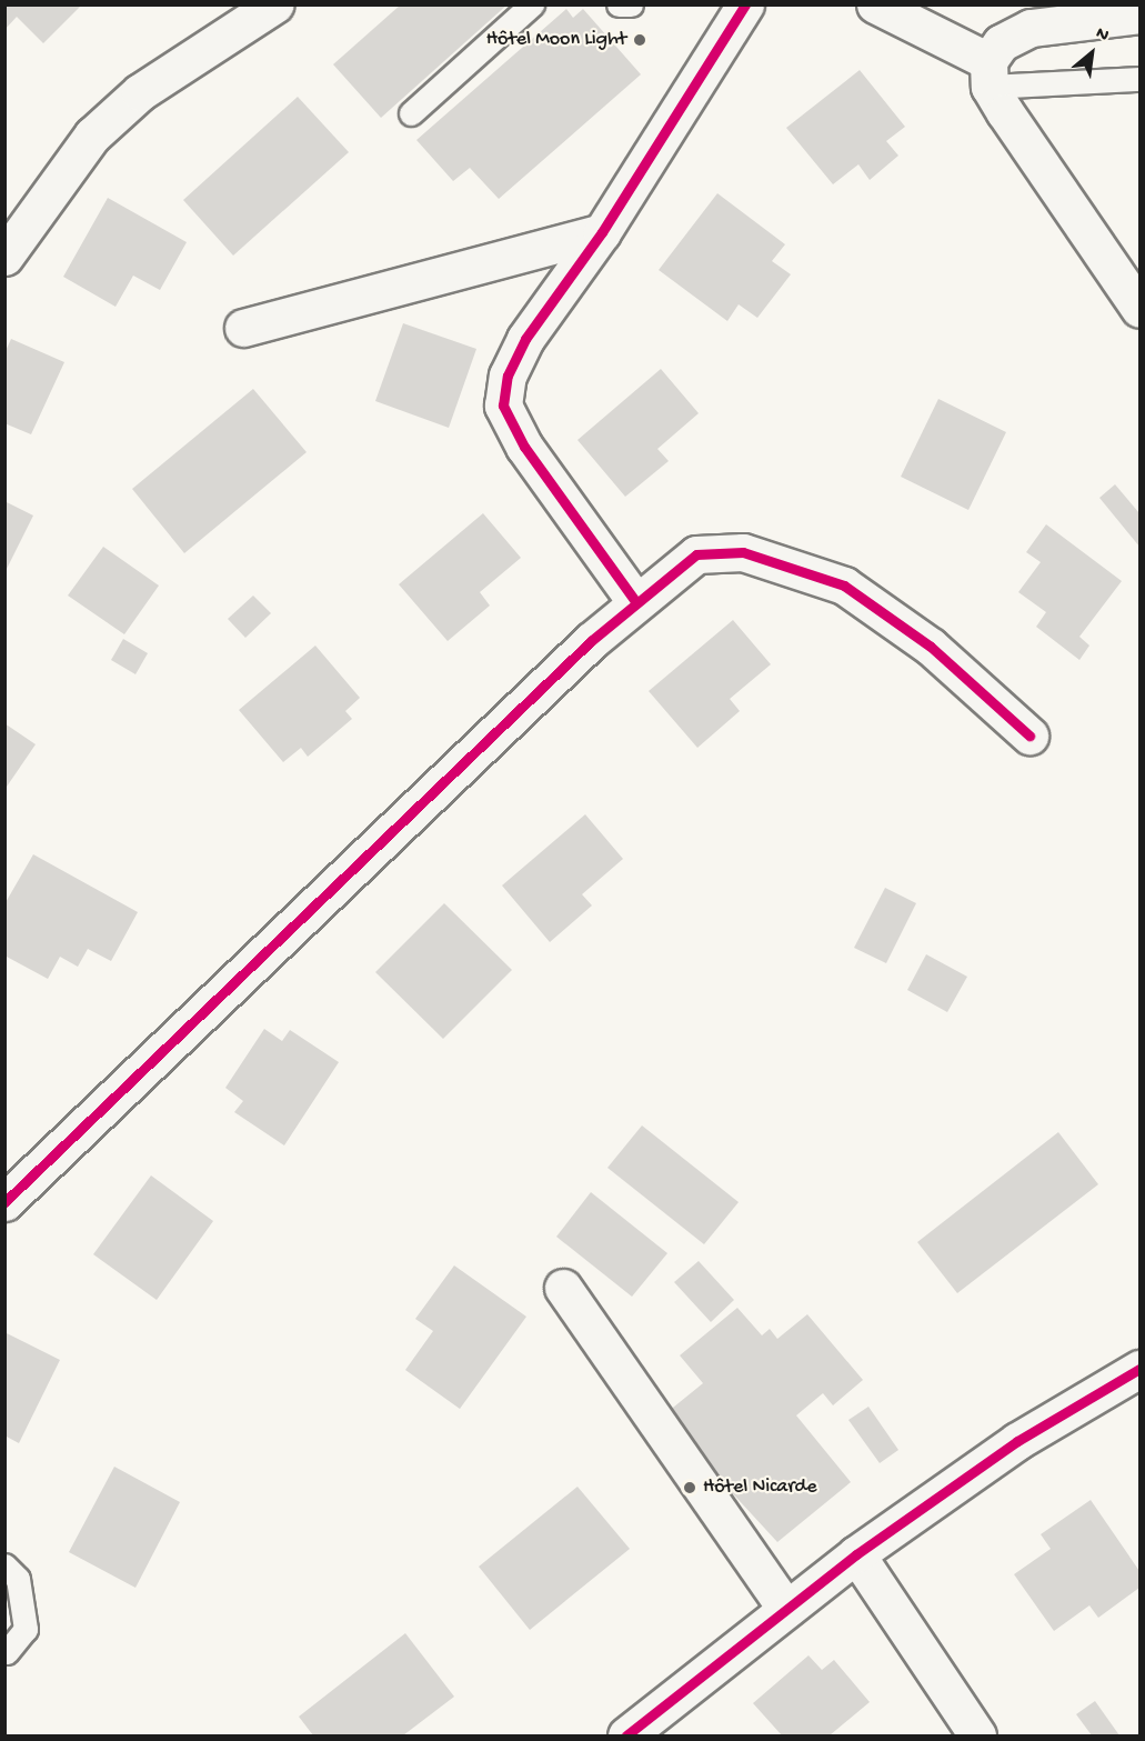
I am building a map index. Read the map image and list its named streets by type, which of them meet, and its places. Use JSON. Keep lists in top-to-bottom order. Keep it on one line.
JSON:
{"places":["Hôtel Moon Light","Hôtel Nicarde"],"north":"top right"}
